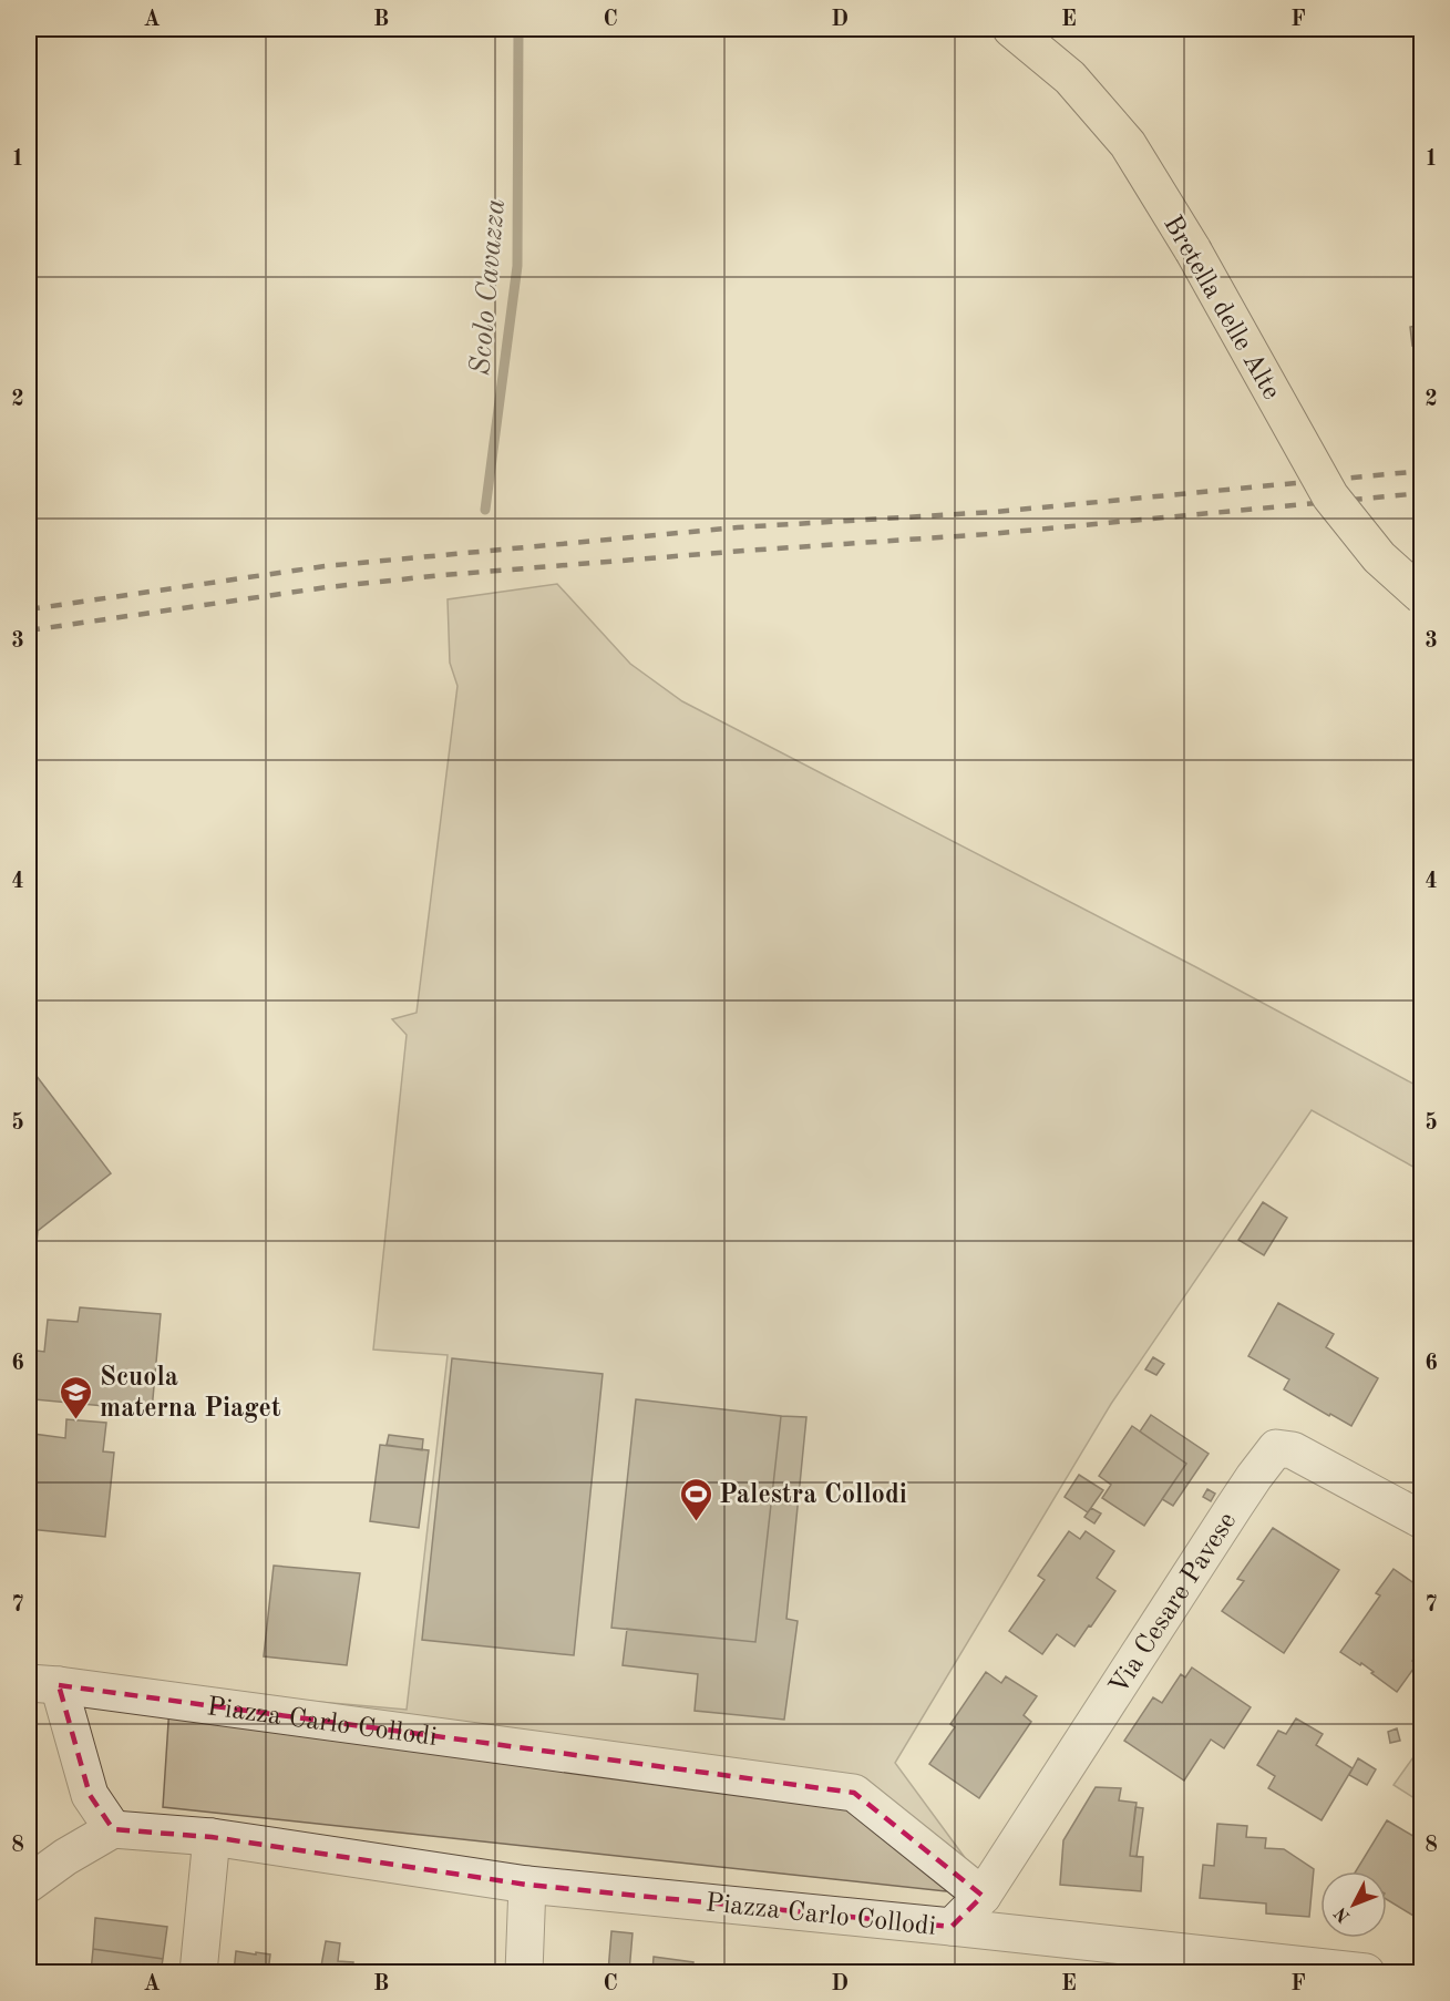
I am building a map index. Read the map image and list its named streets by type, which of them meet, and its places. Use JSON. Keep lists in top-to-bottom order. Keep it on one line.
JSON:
{"streets":{"main road":["Bretella delle Alte"],"street":["Via Cesare Pavese","Piazza Carlo Collodi"]},"crossings":[["Via Cesare Pavese","Piazza Carlo Collodi"]],"water":["Scolo Cavazza"],"places":{"school or university":["Scuola materna Piaget"],"sports":["Palestra Collodi"]},"north":"bottom left","grid":{"columns":["A","B","C","D","E","F"],"rows":["1","2","3","4","5","6","7","8"]}}
